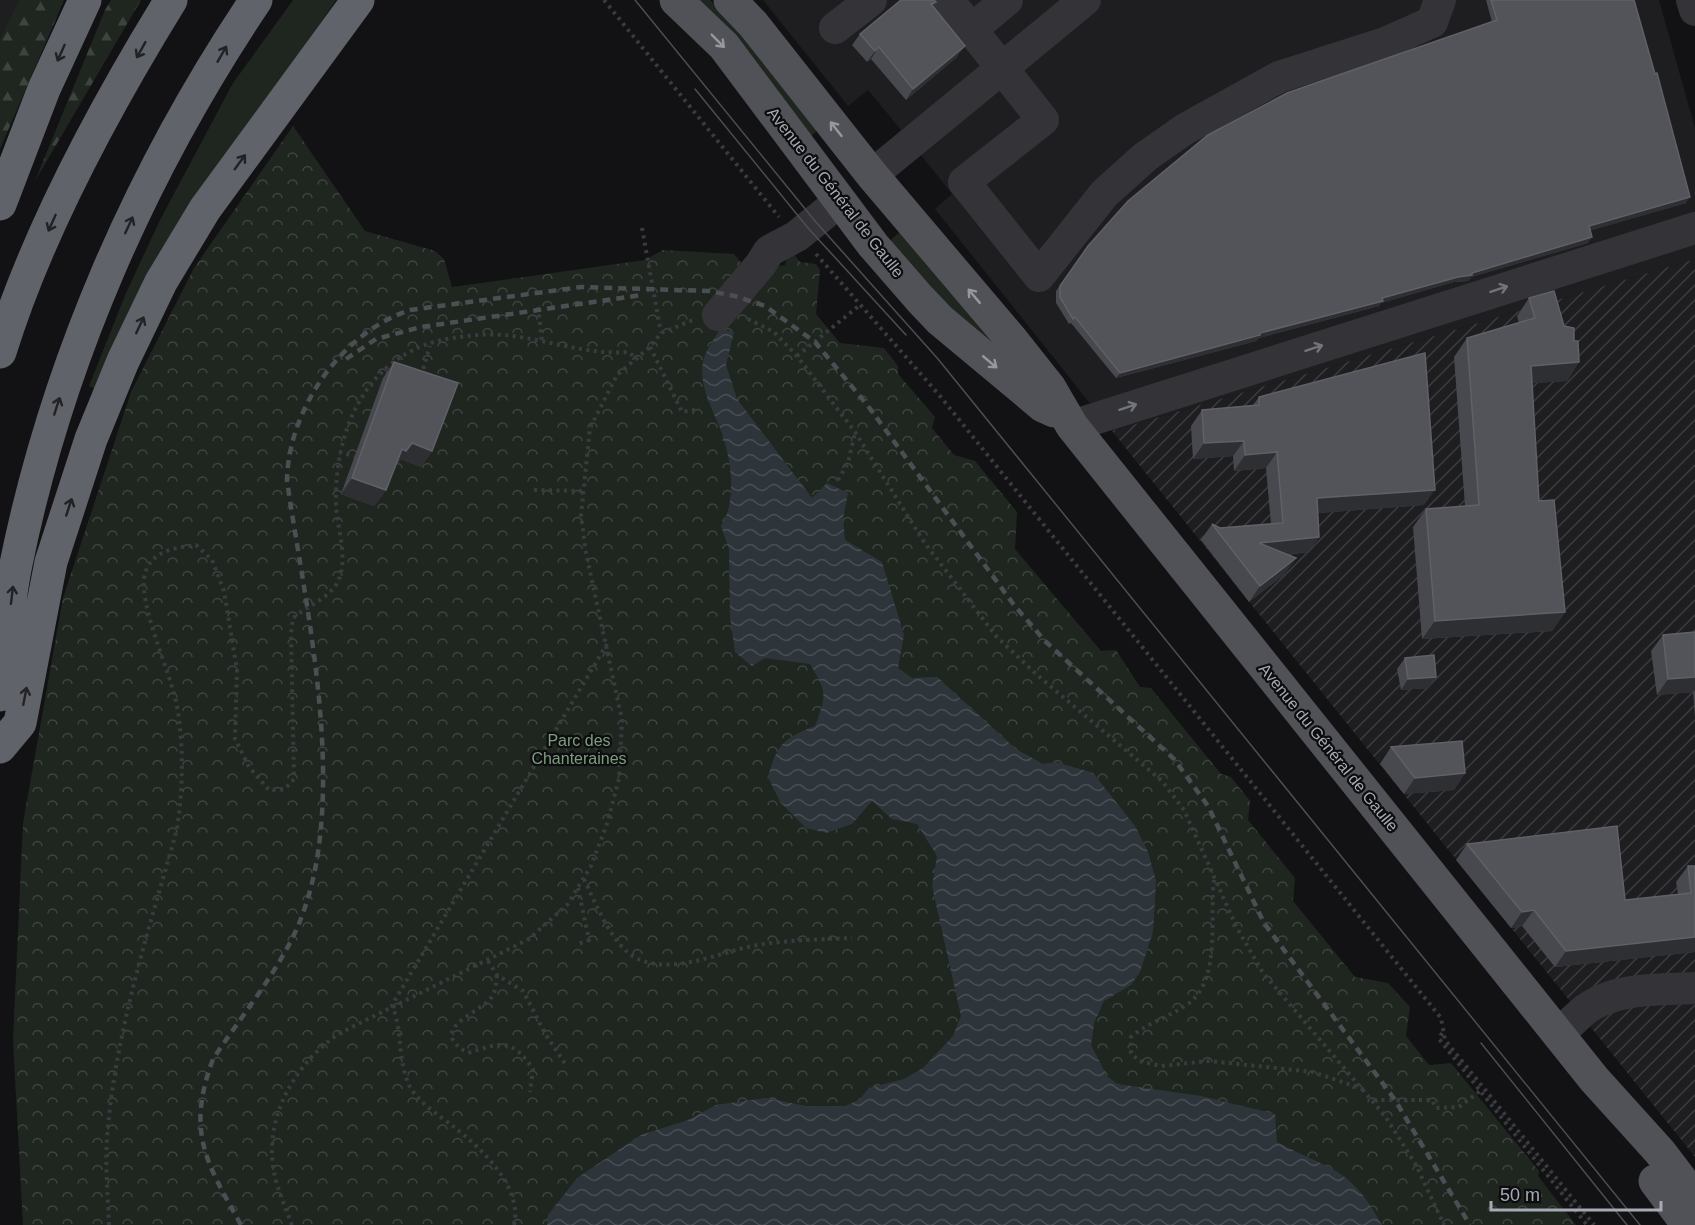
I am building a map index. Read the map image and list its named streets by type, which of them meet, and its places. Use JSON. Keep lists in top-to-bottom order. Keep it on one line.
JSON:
{"streets":{"main road":["Avenue du Général de Gaulle"]},"parks":["Parc des Chanteraines"],"scale_bar":"50 m"}
